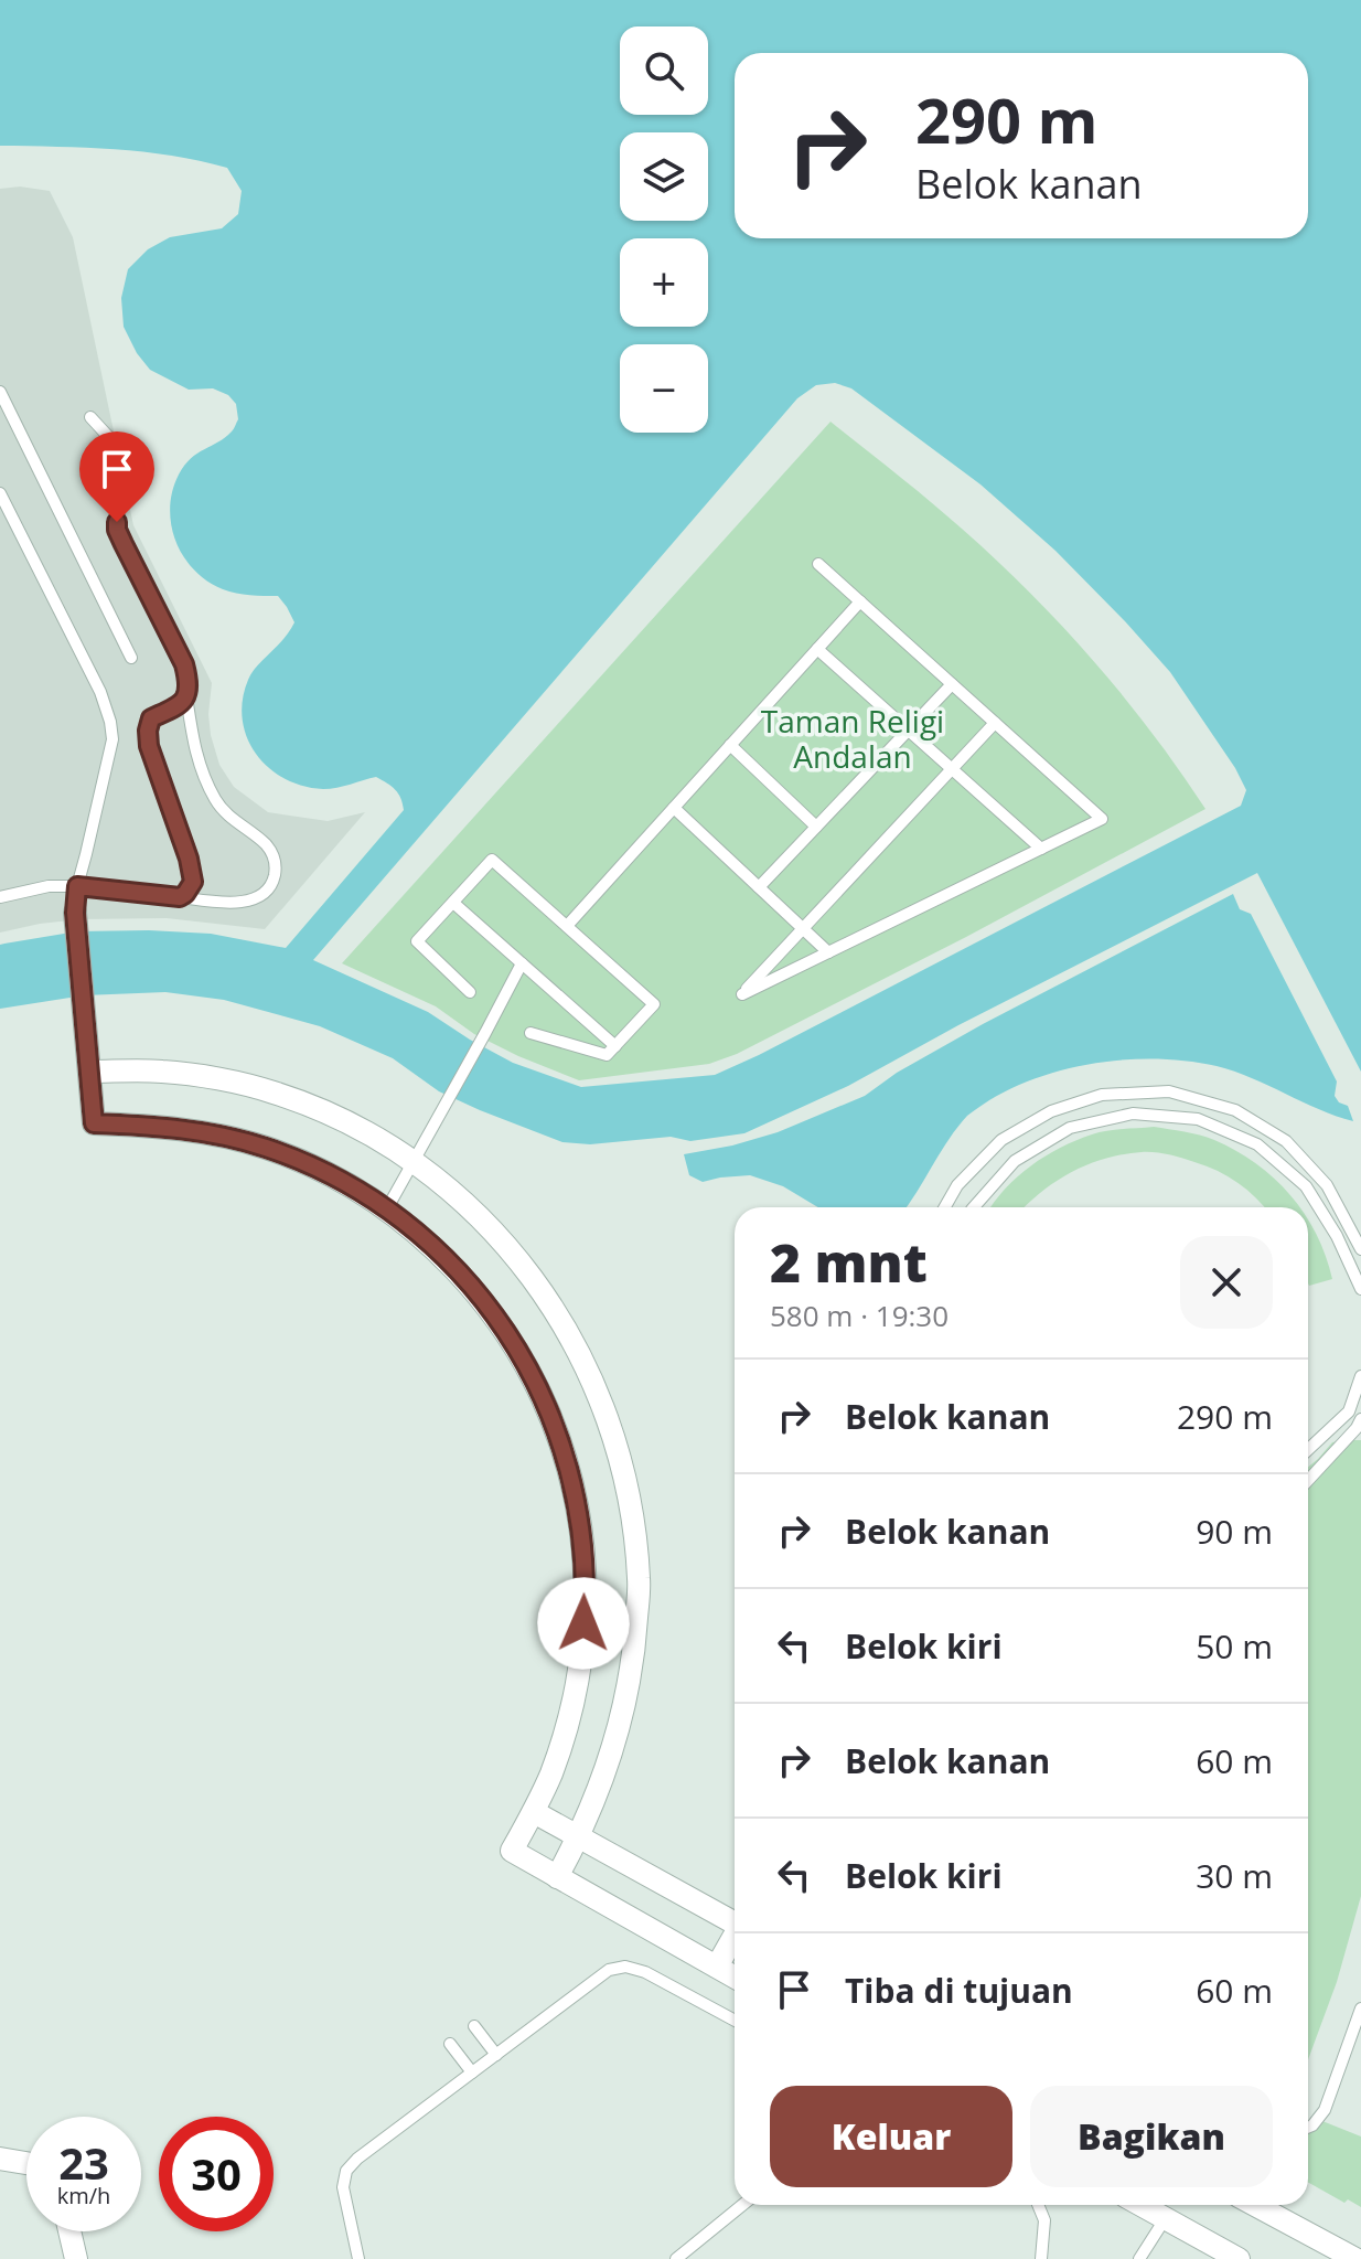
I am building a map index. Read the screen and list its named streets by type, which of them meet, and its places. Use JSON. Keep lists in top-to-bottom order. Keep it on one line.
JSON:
{"parks":["Taman Religi Andalan"],"page":{"map_buttons":["+","−"],"turn":["290 m","Belok kanan"],"heading":["2 mnt","580 m · 19:30"],"list":[{"name":"Belok kanan","value":"290 m"},{"name":"Belok kanan","value":"90 m"},{"name":"Belok kiri","value":"50 m"},{"name":"Belok kanan","value":"60 m"},{"name":"Belok kiri","value":"30 m"},{"name":"Tiba di tujuan","value":"60 m"}],"buttons":["Keluar","Bagikan"],"speed":"23 km/h","limit":"30"}}
